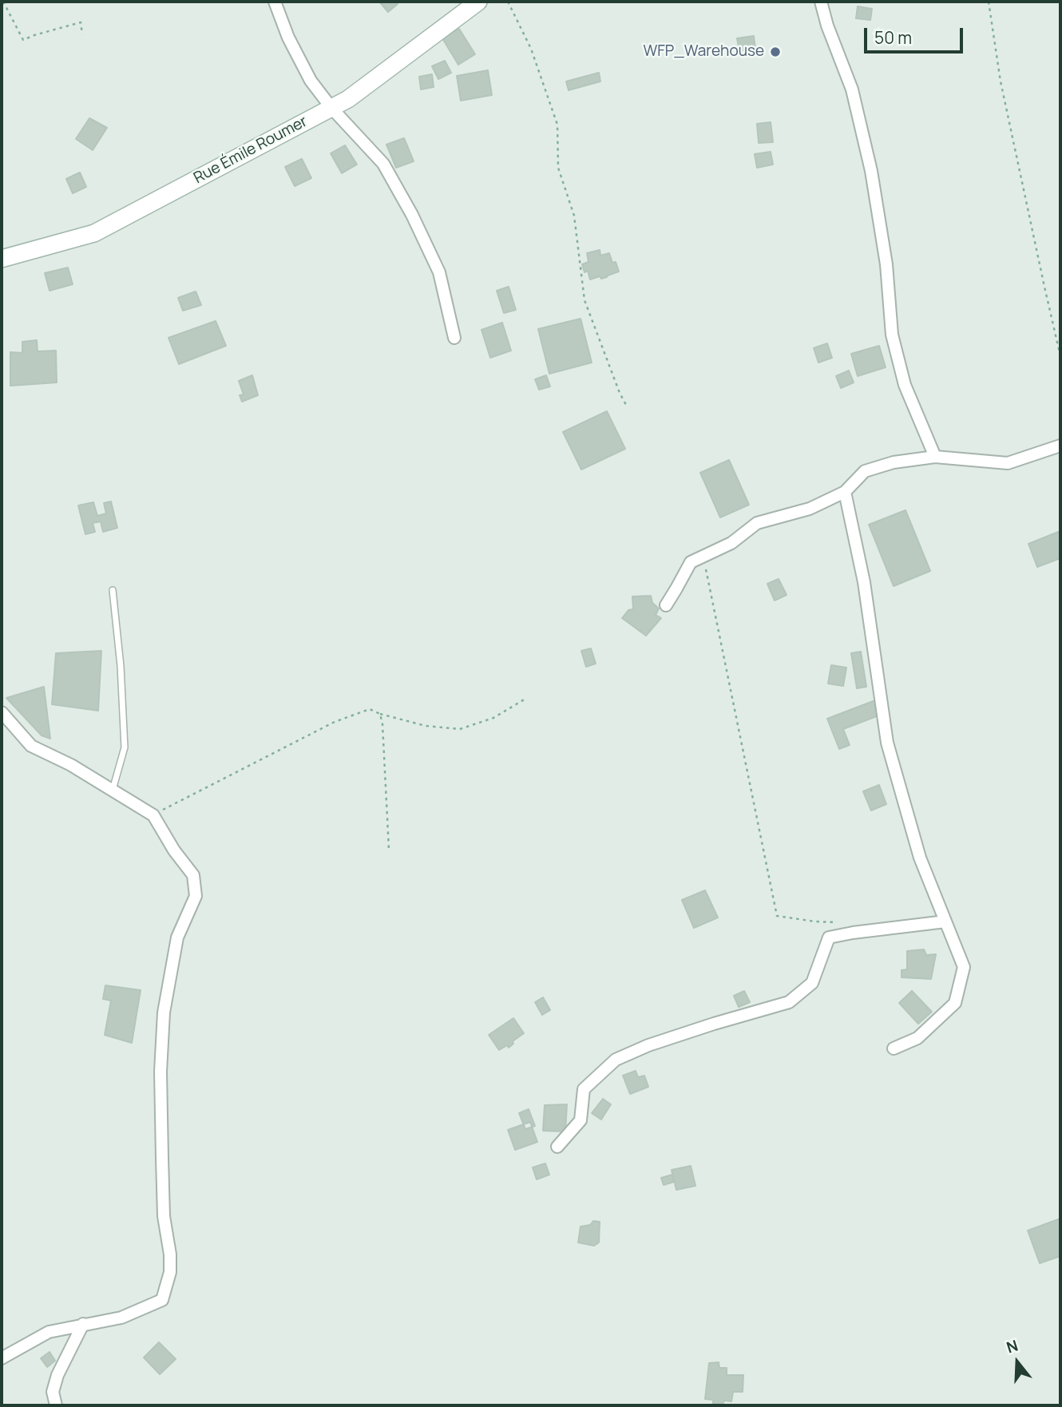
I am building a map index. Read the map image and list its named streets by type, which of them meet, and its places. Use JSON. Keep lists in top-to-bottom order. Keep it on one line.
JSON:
{"streets":{"street":["Rue Émile Roumer"]},"places":["WFP_Warehouse"],"scale_bar":"50 m","north":"top"}
